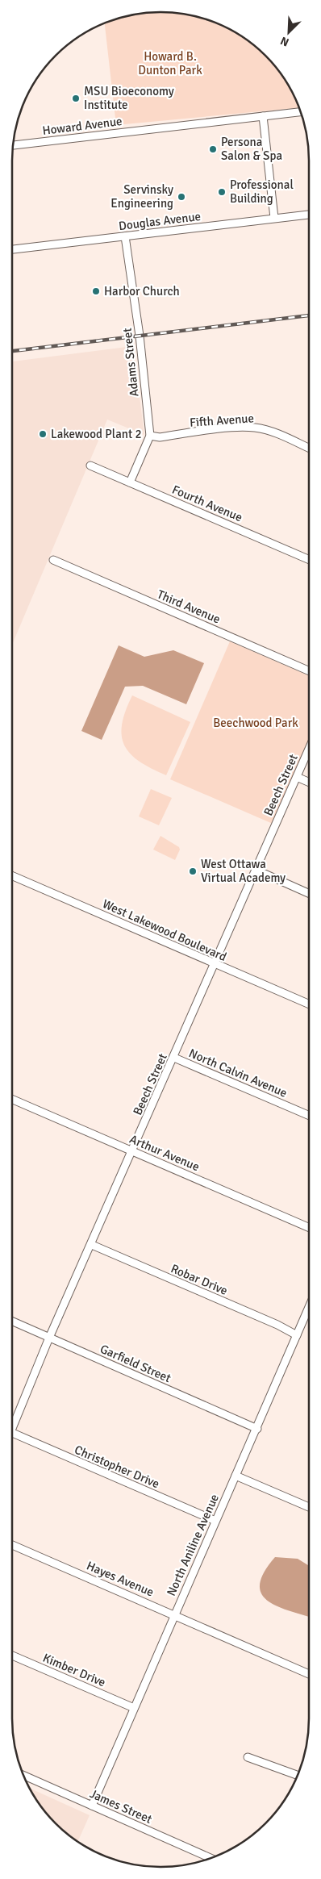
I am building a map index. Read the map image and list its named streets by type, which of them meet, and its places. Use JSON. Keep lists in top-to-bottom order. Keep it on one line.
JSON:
{"streets":{"street":["Howard Avenue","Douglas Avenue","Adams Street","Fifth Avenue","Fourth Avenue","Third Avenue","Beech Street","West Lakewood Boulevard","North Calvin Avenue","Arthur Avenue","Robar Drive","Garfield Street","Christopher Drive","North Aniline Avenue","Hayes Avenue","Kimber Drive","James Street"]},"crossings":[["Douglas Avenue","Adams Street"],["Adams Street","Fifth Avenue"],["Adams Street","Fourth Avenue"],["Beech Street","West Lakewood Boulevard"],["Beech Street","North Calvin Avenue"],["Beech Street","Arthur Avenue"],["Beech Street","Robar Drive"],["Beech Street","Garfield Street"],["Robar Drive","North Aniline Avenue"],["Garfield Street","North Aniline Avenue"],["Christopher Drive","North Aniline Avenue"],["North Aniline Avenue","Hayes Avenue"],["North Aniline Avenue","Kimber Drive"],["North Aniline Avenue","James Street"]],"parks":["Howard B. Dunton Park","Beechwood Park"],"places":["MSU Bioeconomy Institute","Persona Salon & Spa","Professional Building","Servinsky Engineering","Harbor Church","Lakewood Plant 2","West Ottawa Virtual Academy"],"north":"bottom left"}
